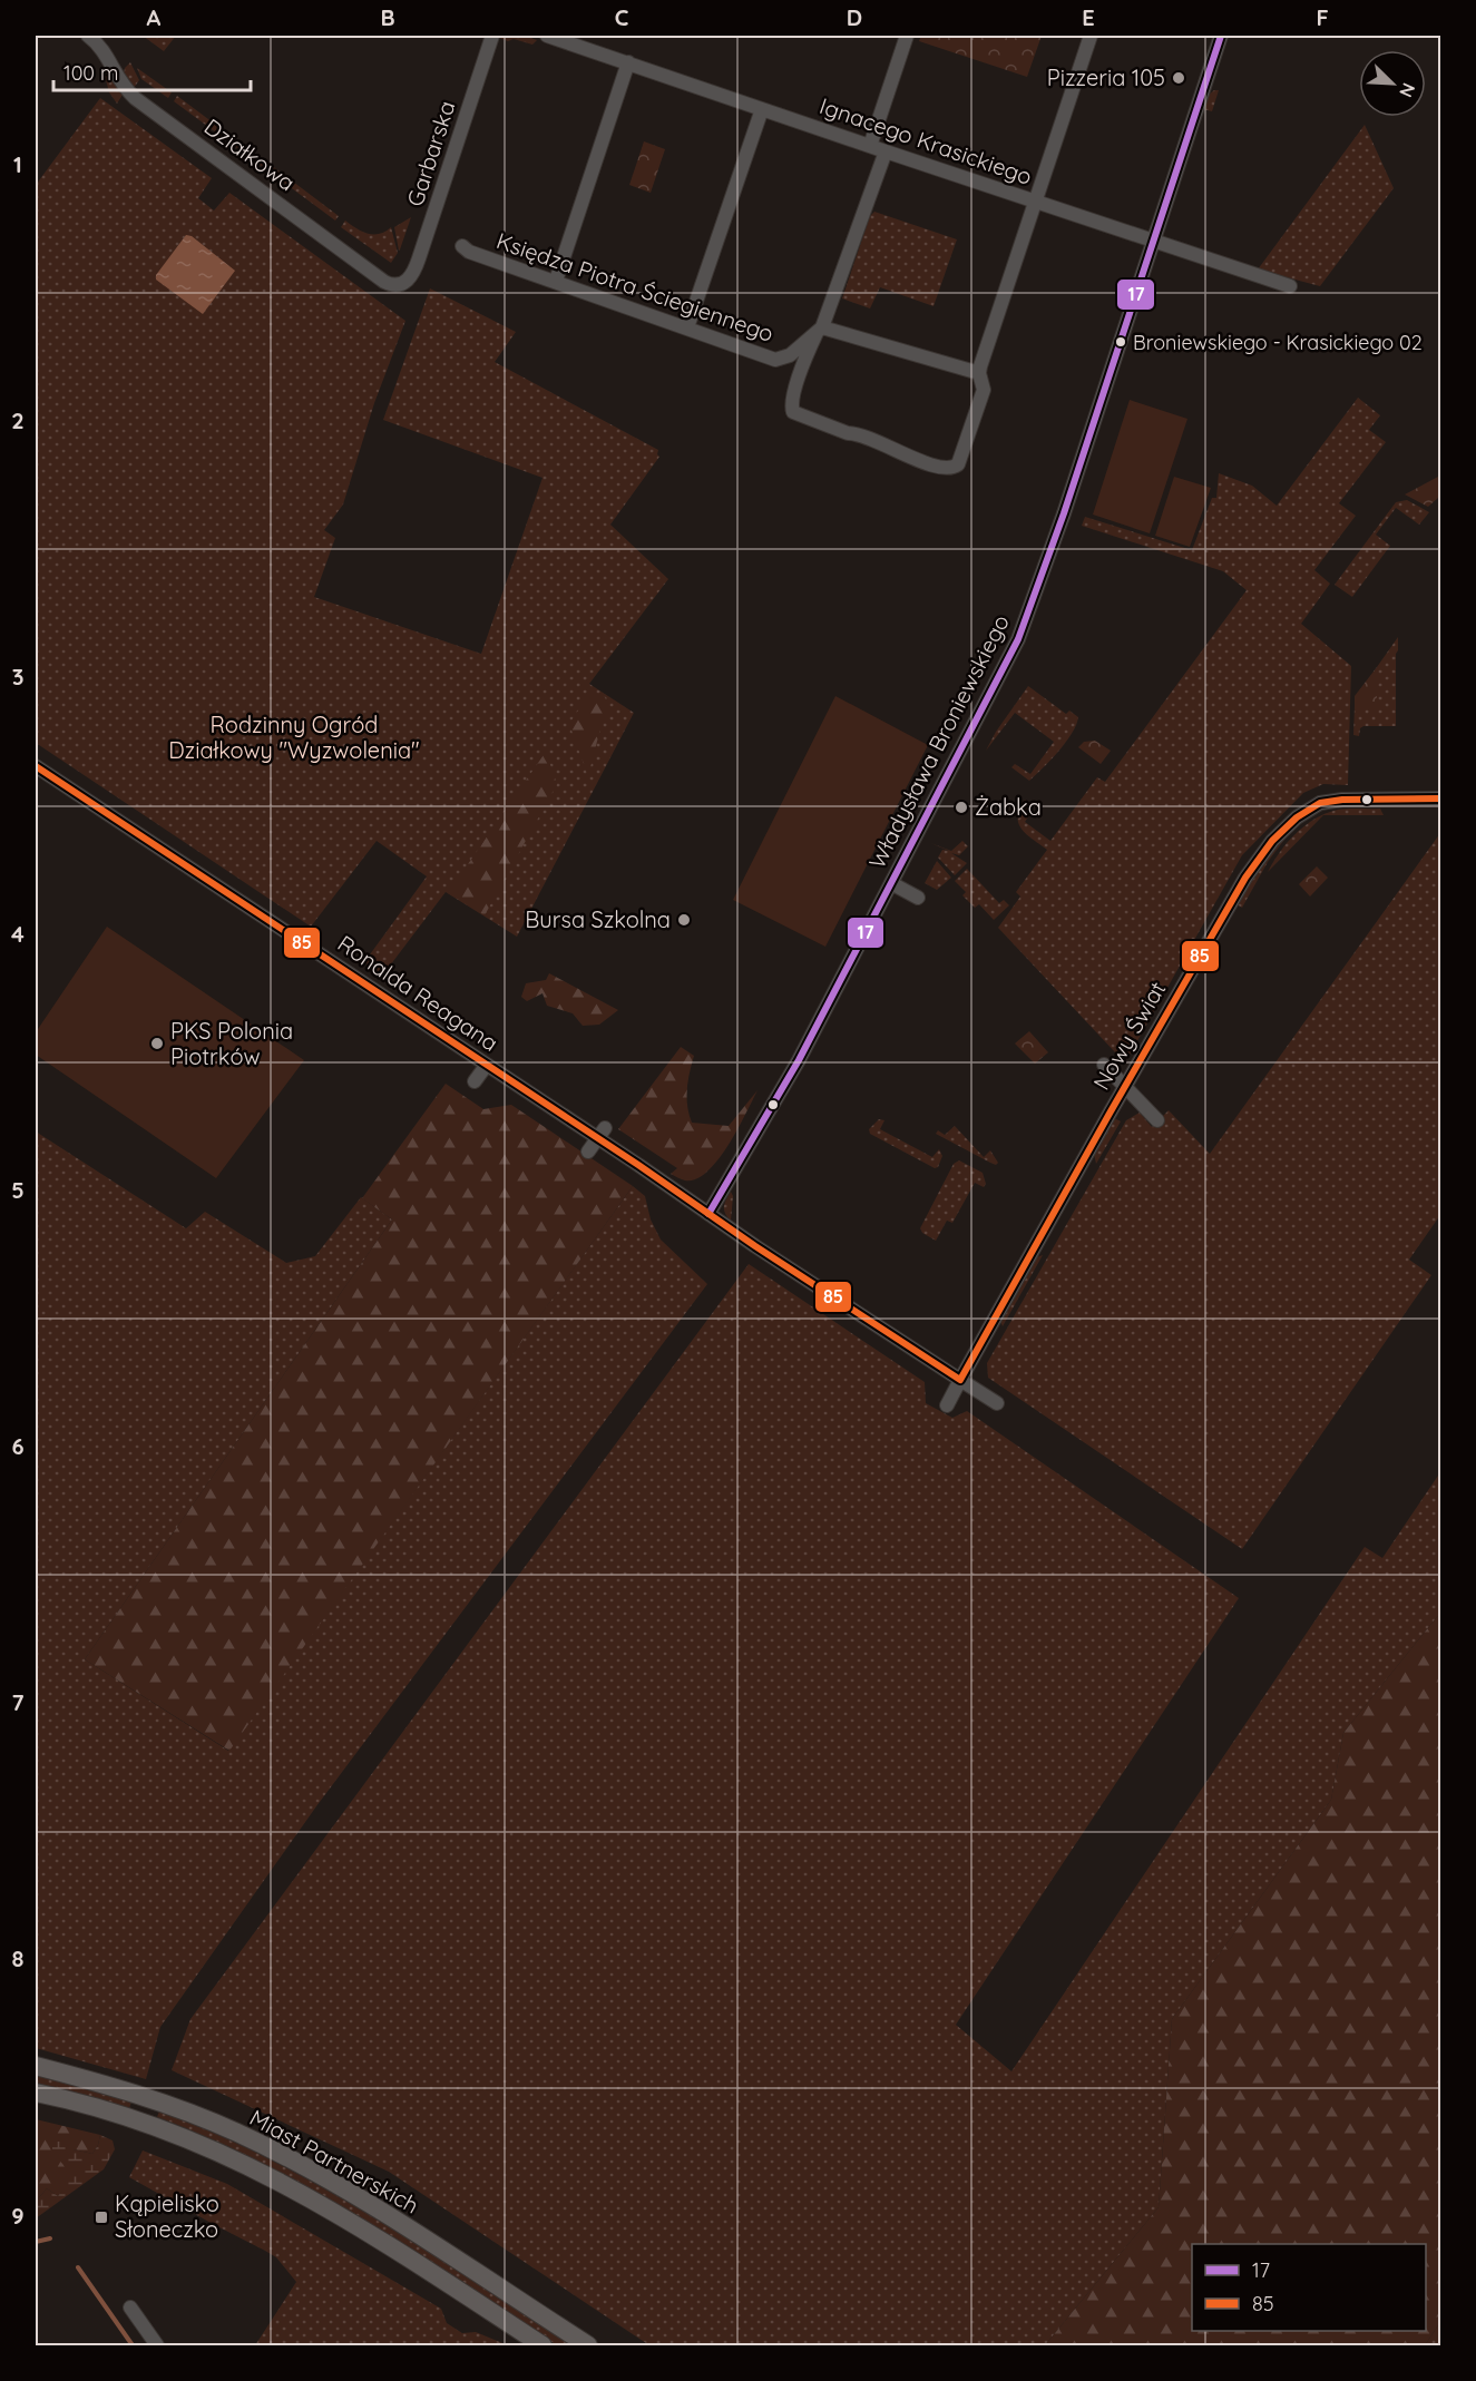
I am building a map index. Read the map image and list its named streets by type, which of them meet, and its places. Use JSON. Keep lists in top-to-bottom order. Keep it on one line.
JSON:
{"streets":{"main road":["Miast Partnerskich"],"street":["Ignacego Krasickiego","Garbarska","Działkowa","Księdza Piotra Ściegiennego","Władysława Broniewskiego","Ronalda Reagana","Nowy Świat"]},"crossings":[["Ignacego Krasickiego","Władysława Broniewskiego"],["Garbarska","Działkowa"],["Władysława Broniewskiego","Ronalda Reagana"]],"parks":["Rodzinny Ogród Działkowy \"Wyzwolenia\""],"places":{"other":["Pizzeria 105","Broniewskiego - Krasickiego 02","Żabka","Bursa Szkolna","PKS Polonia Piotrków"],"transit":["Kąpielisko Słoneczko"]},"lines":["transit line 17","transit line 85"],"legend":["17","85"],"scale_bar":"100 m","north":"bottom right","grid":{"columns":["A","B","C","D","E","F"],"rows":["1","2","3","4","5","6","7","8","9"]}}
